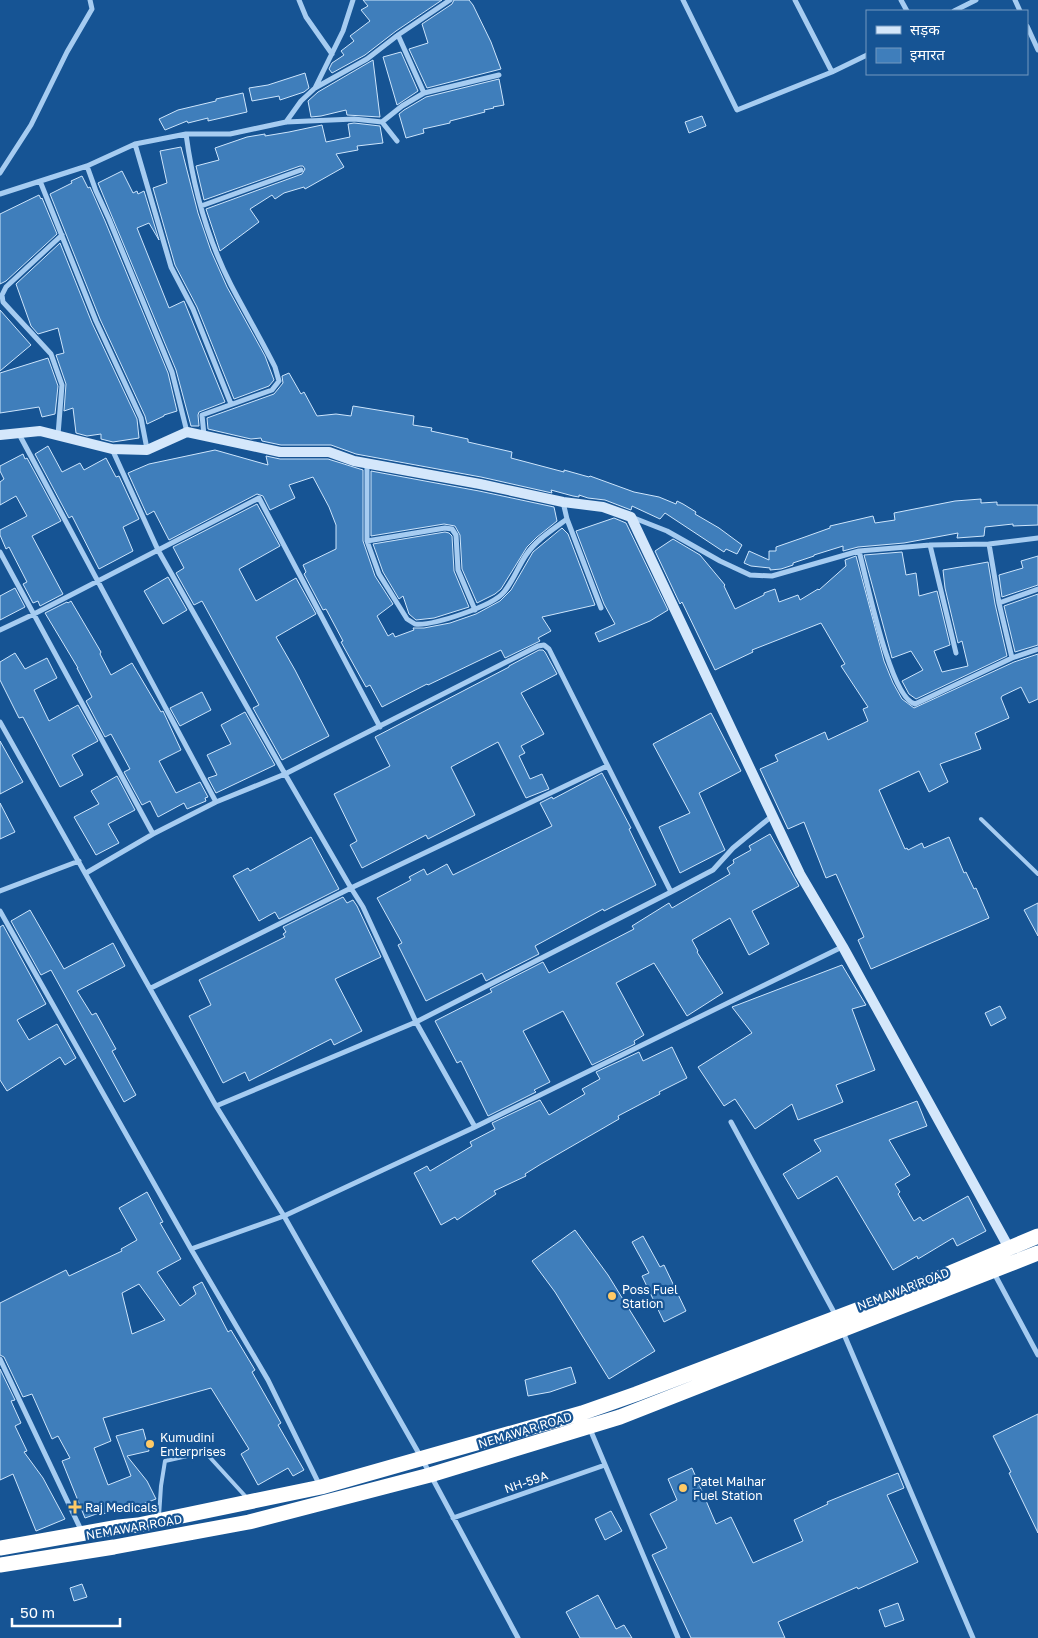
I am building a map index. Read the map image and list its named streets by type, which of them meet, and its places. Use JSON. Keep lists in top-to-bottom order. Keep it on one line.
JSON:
{"streets":{"highway":["NEMAWAR ROAD"],"street":["NH-59A"]},"places":{"other":["Poss Fuel Station","Kumudini Enterprises","Patel Malhar Fuel Station"],"health":["Raj Medicals"]},"legend":["सड़क","इमारत"],"scale_bar":"50 m"}
